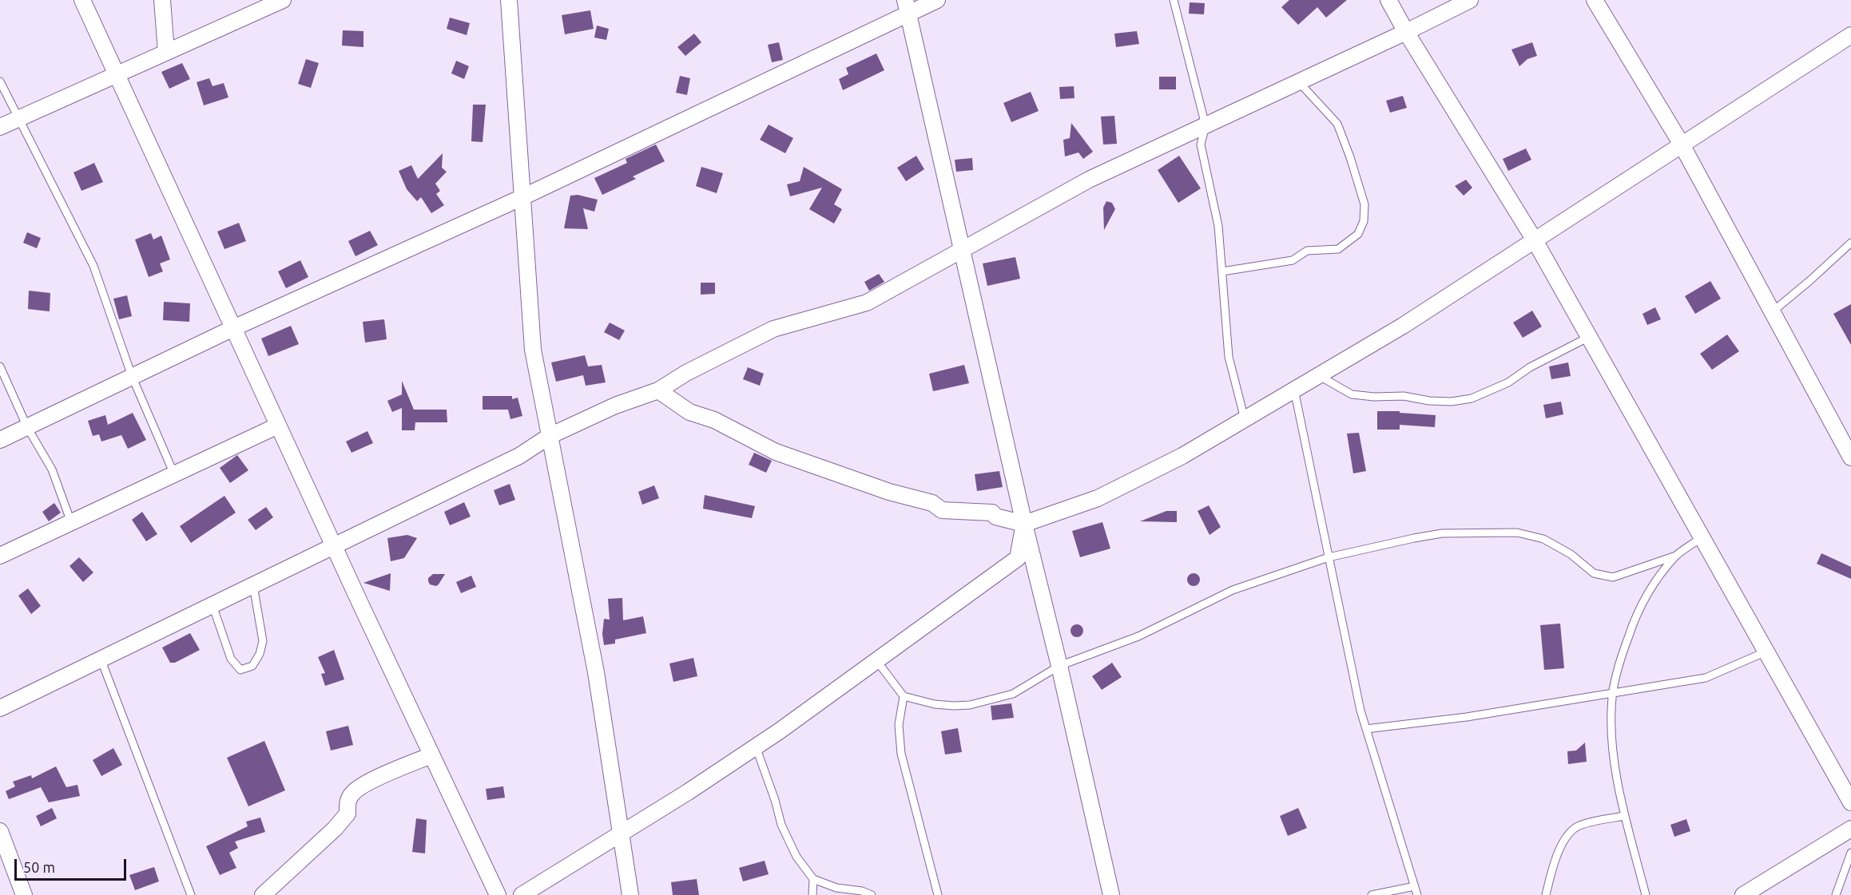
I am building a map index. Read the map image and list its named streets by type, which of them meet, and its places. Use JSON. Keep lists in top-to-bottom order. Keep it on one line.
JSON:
{"scale_bar":"50 m"}
